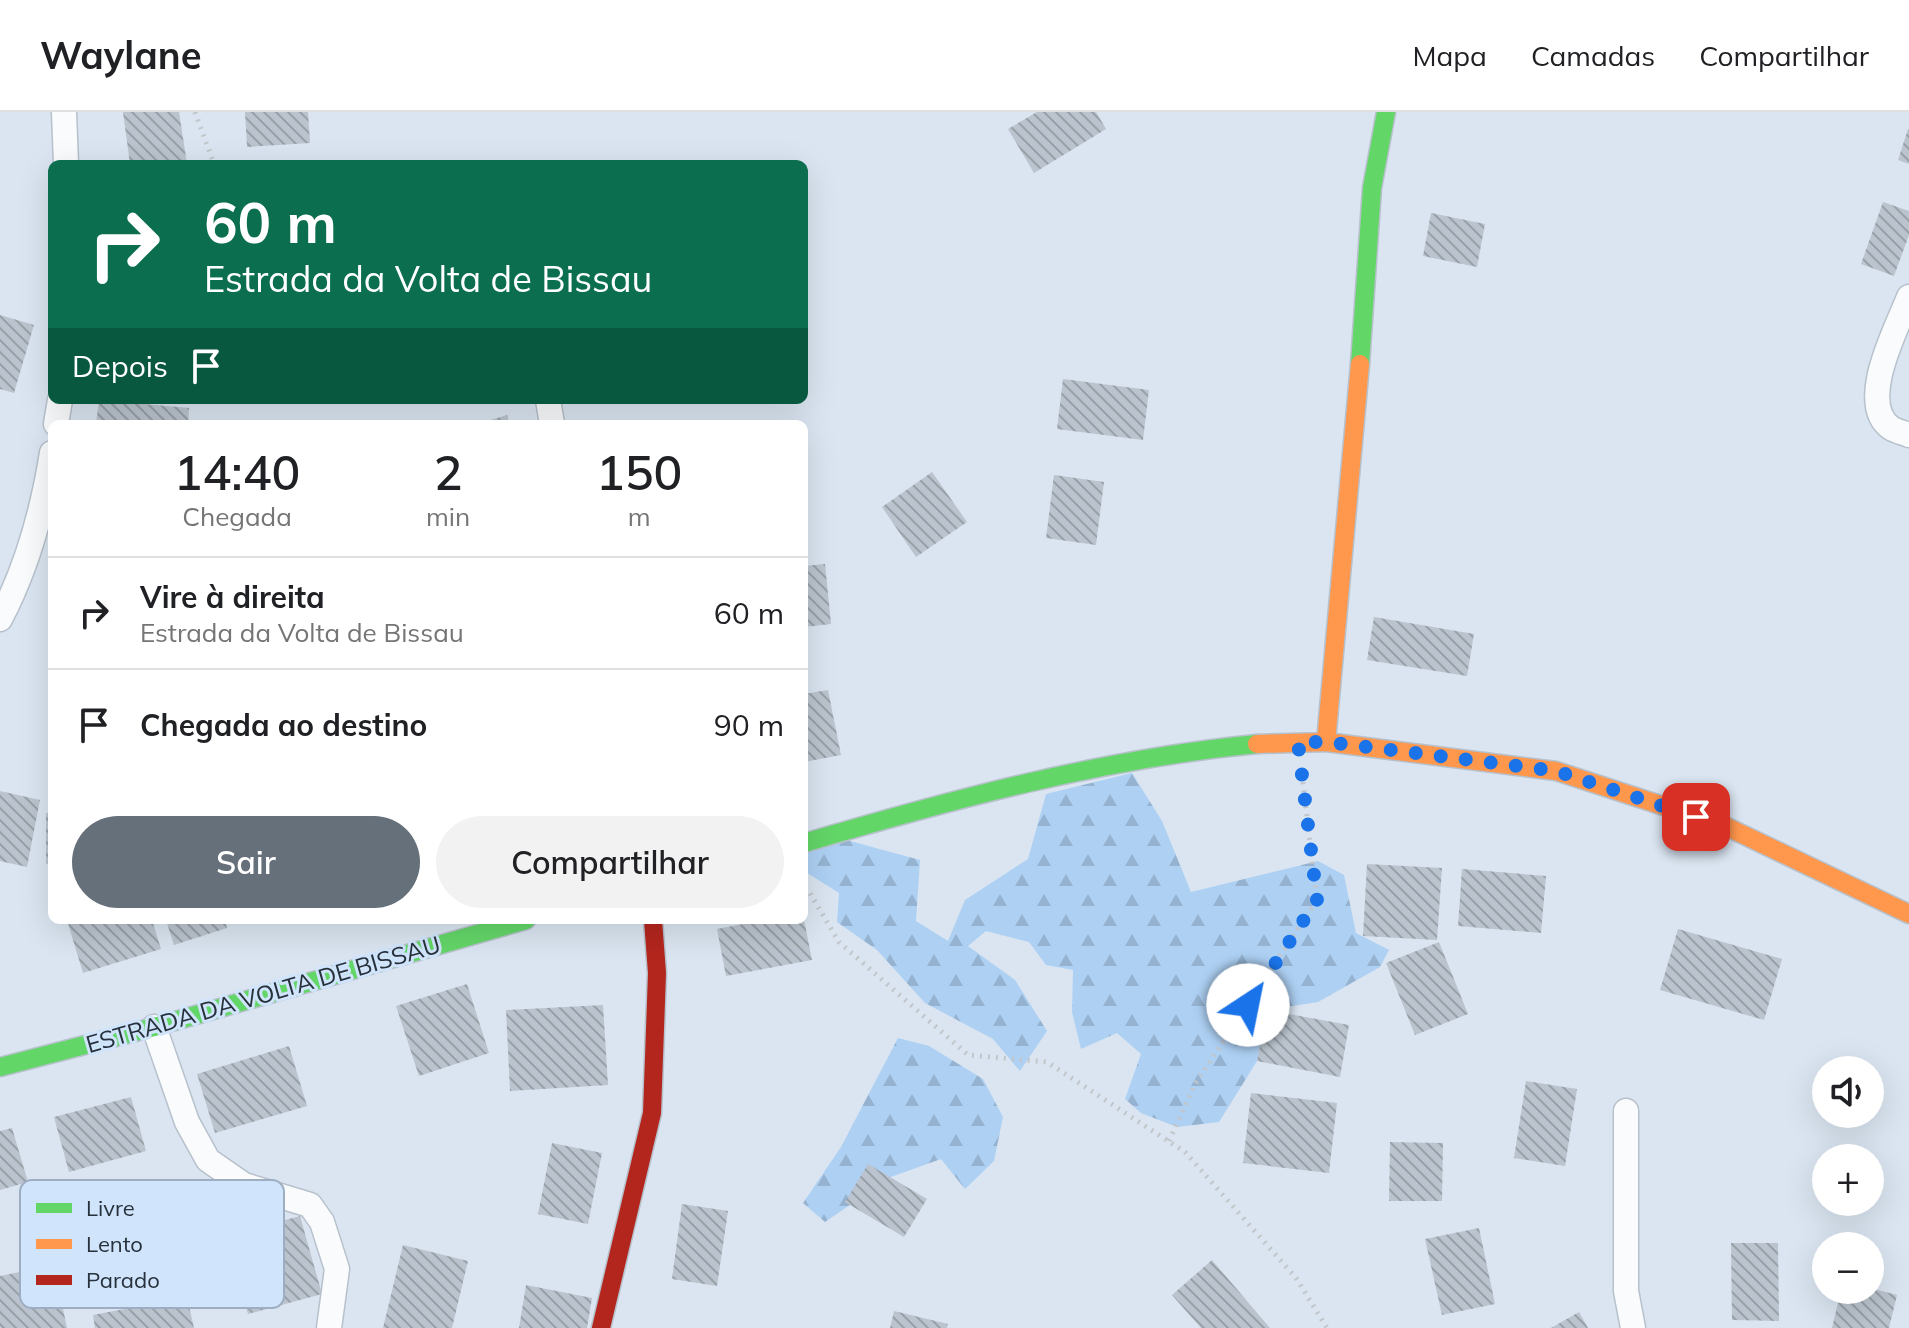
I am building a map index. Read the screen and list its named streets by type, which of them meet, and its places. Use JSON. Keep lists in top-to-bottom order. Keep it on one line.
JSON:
{"streets":{"main road":["ESTRADA DA VOLTA DE BISSAU"]},"legend":["Livre","Lento","Parado"],"page":{"header":"Waylane","nav":["Mapa","Camadas","Compartilhar"],"turn":["60 m","Estrada da Volta de Bissau"],"then":"Depois","eta":["14:40","Chegada","2","min","150","m"],"list":[{"name":"Vire à direita","note":"Estrada da Volta de Bissau","value":"60 m"},{"name":"Chegada ao destino","value":"90 m"}],"buttons":["Sair","Compartilhar"],"map_buttons":["+","−"]}}
